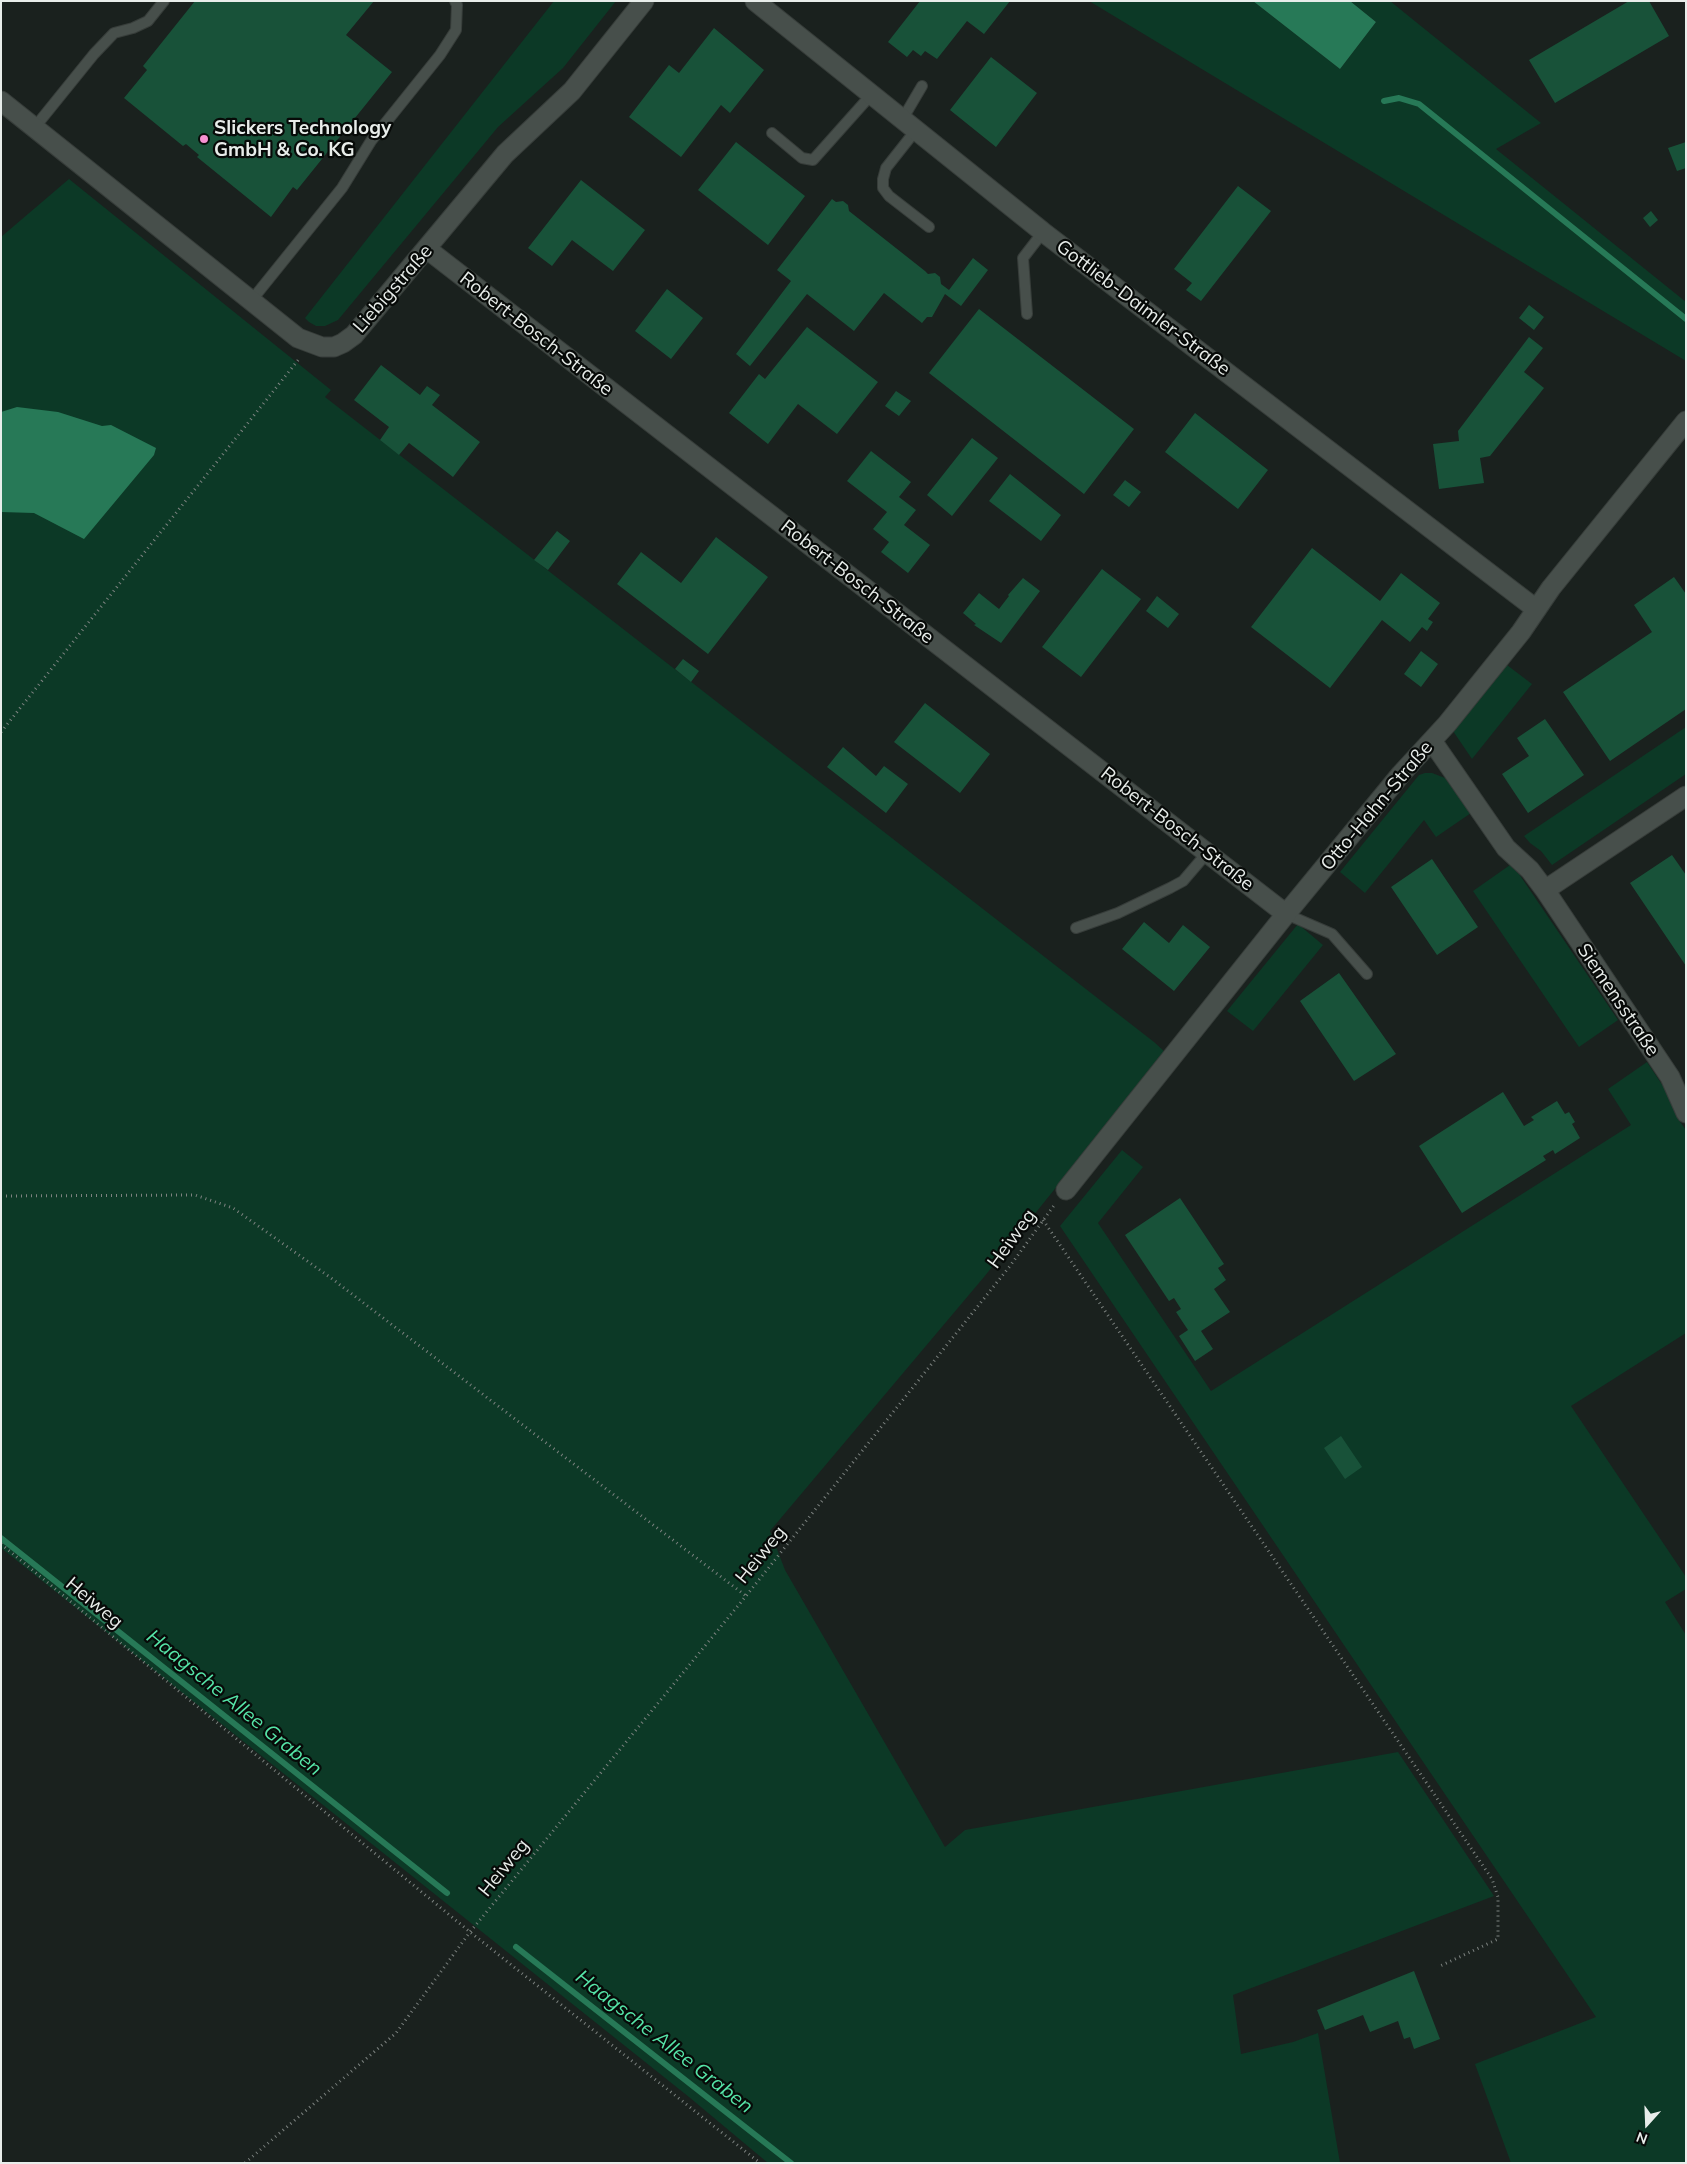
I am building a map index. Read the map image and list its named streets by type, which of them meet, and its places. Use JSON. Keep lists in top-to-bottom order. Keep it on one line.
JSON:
{"streets":{"street":["Liebigstraße","Gottlieb-Daimler-Straße","Robert-Bosch-Straße","Otto-Hahn-Straße","Siemensstraße"],"path":["Heiweg"]},"crossings":[["Liebigstraße","Robert-Bosch-Straße"],["Gottlieb-Daimler-Straße","Otto-Hahn-Straße"],["Robert-Bosch-Straße","Otto-Hahn-Straße"],["Otto-Hahn-Straße","Siemensstraße"],["Otto-Hahn-Straße","Heiweg"]],"water":["Haagsche Allee Graben"],"places":["Slickers Technology GmbH & Co. KG"],"north":"bottom"}
